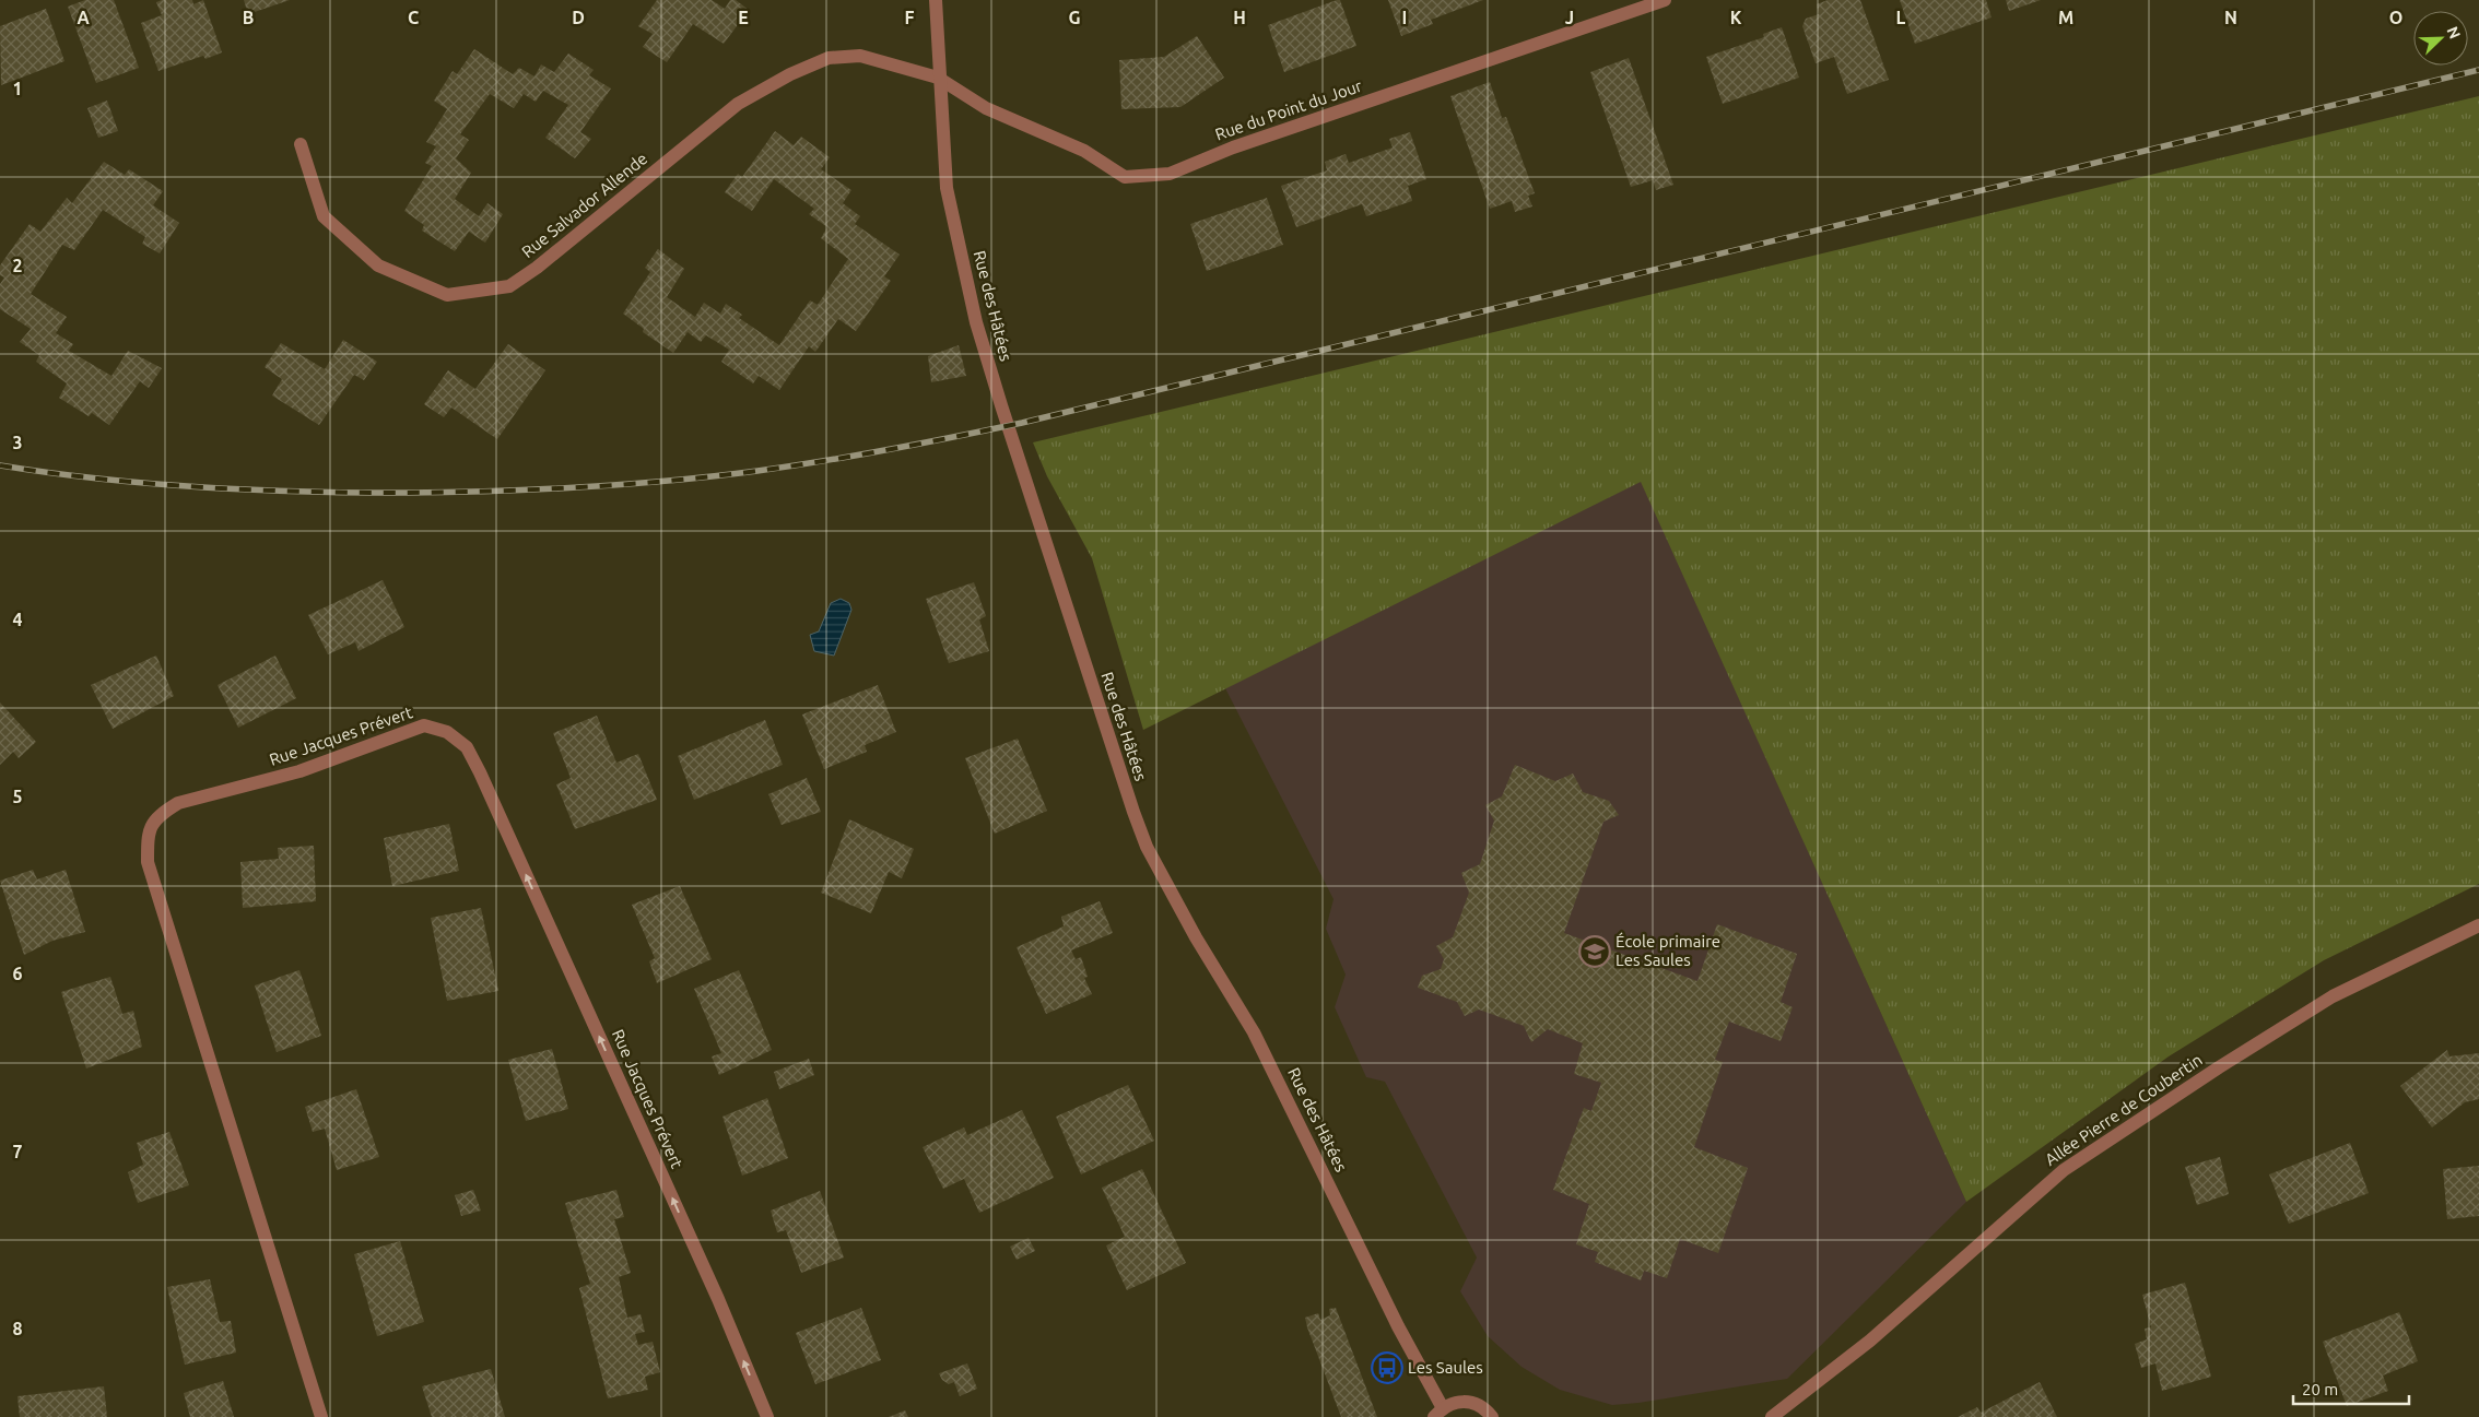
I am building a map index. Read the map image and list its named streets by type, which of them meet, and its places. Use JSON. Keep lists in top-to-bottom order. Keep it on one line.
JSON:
{"streets":{"street":["Rue du Point du Jour","Rue Salvador Allende","Rue des Hâtées","Rue Jacques Prévert","Allée Pierre de Coubertin"]},"crossings":[["Rue du Point du Jour","Rue Salvador Allende"],["Rue du Point du Jour","Rue des Hâtées"],["Rue Salvador Allende","Rue des Hâtées"]],"places":{"school or university":["École primaire Les Saules"],"bus stop":["Les Saules"]},"scale_bar":"20 m","north":"top right","grid":{"columns":["A","B","C","D","E","F","G","H","I","J","K","L","M","N","O"],"rows":["1","2","3","4","5","6","7","8"]}}
